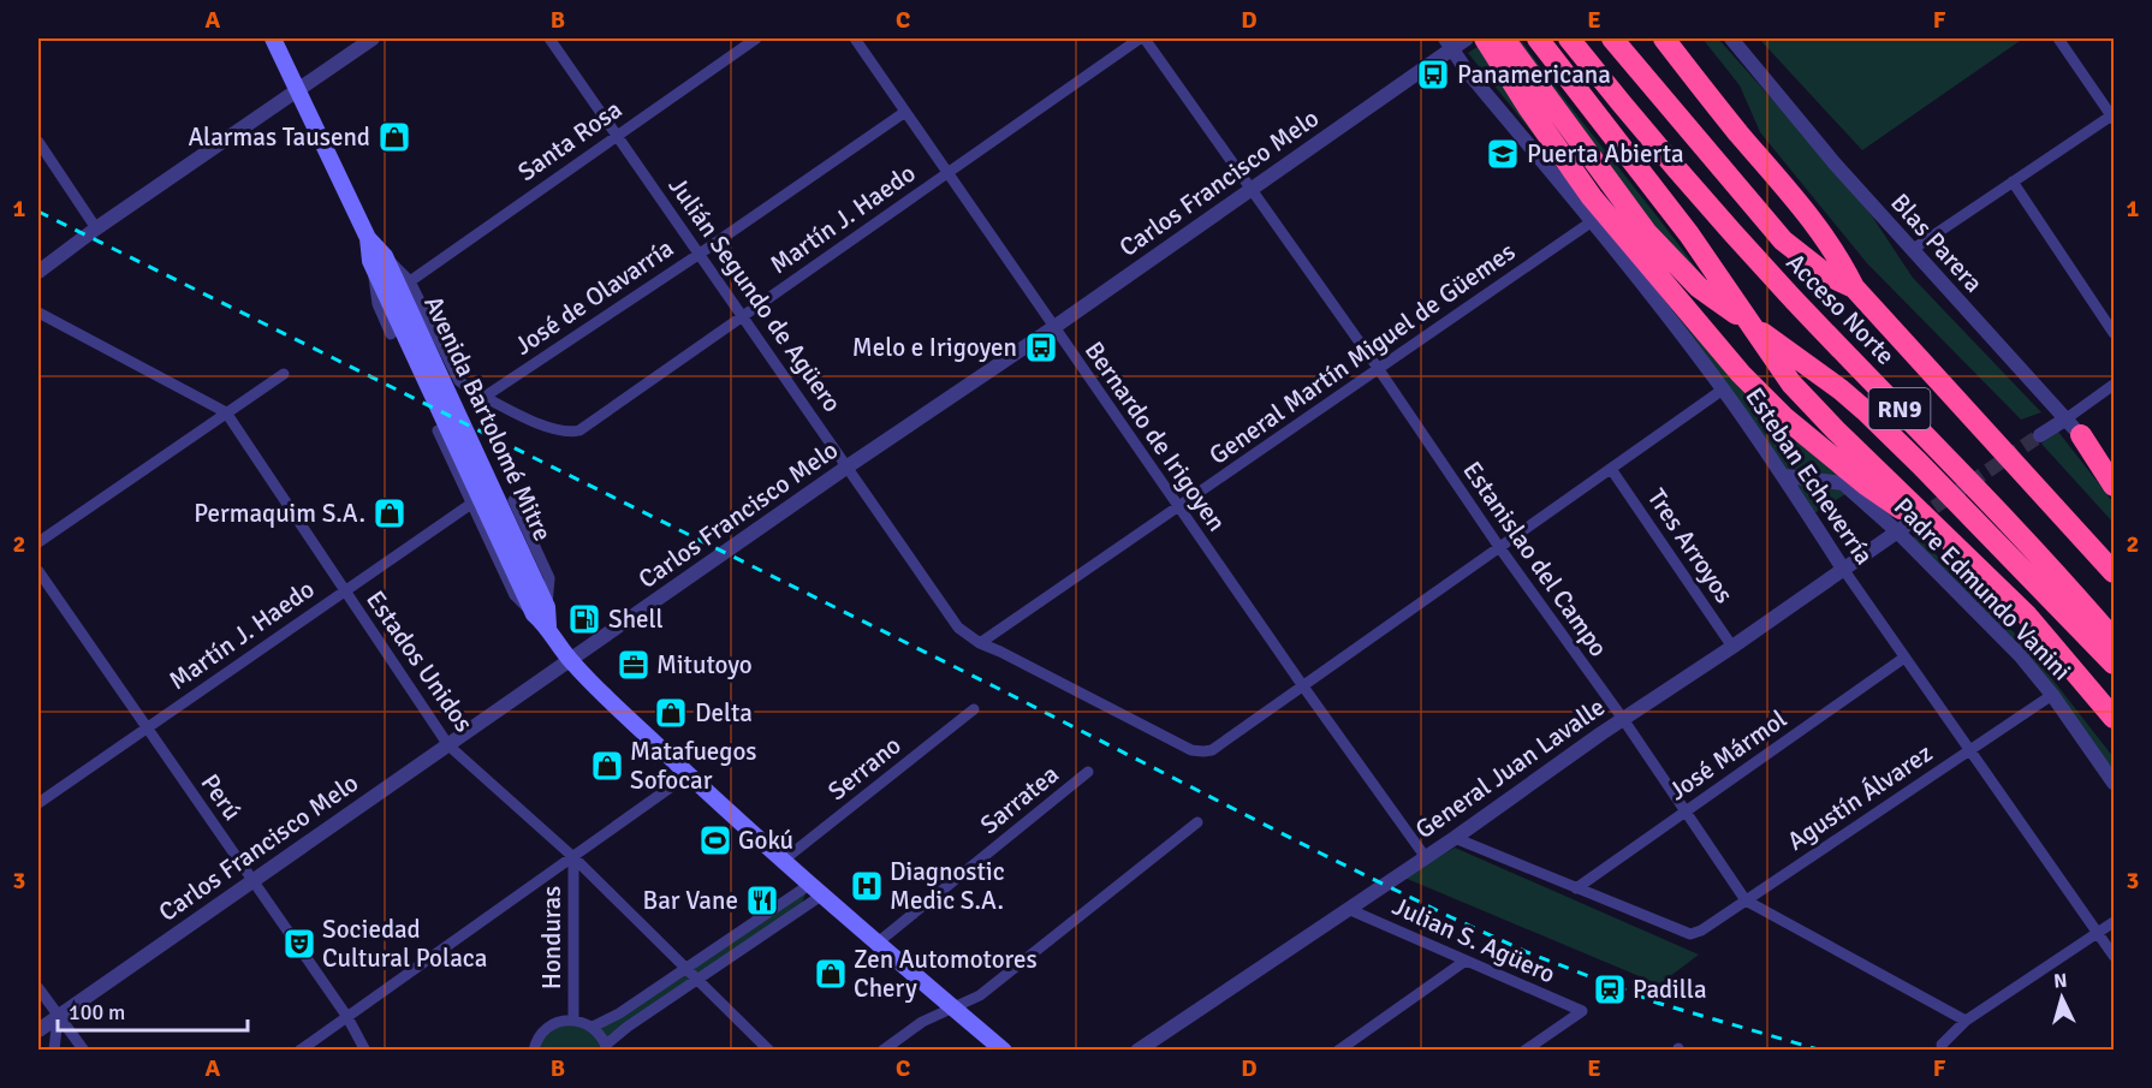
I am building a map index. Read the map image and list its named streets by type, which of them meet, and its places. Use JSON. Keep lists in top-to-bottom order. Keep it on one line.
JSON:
{"streets":{"highway":["Acceso Norte","RN9"],"main road":["Avenida Bartolomé Mitre"],"street":["Santa Rosa","Carlos Francisco Melo","Martín J. Haedo","Blas Parera","Julián Segundo de Agüero","José de Olavarría","General Martín Miguel de Güemes","Bernardo de Irigoyen","Esteban Echeverría","Tres Arroyos","Estanislao del Campo","Padre Edmundo Vanini","Estados Unidos","José Mármol","Serrano","General Juan Lavalle","Perú","Agustín Álvarez","Sarratea","Honduras","Julian S. Agüero"]},"crossings":[["Santa Rosa","Julián Segundo de Agüero"],["Carlos Francisco Melo","Julián Segundo de Agüero"],["Carlos Francisco Melo","Avenida Bartolomé Mitre"],["Carlos Francisco Melo","Bernardo de Irigoyen"],["Carlos Francisco Melo","Esteban Echeverría"],["Carlos Francisco Melo","Estanislao del Campo"],["Carlos Francisco Melo","Estados Unidos"],["Carlos Francisco Melo","Perú"],["Martín J. Haedo","Julián Segundo de Agüero"],["Martín J. Haedo","José de Olavarría"],["Martín J. Haedo","Bernardo de Irigoyen"],["Martín J. Haedo","Estanislao del Campo"],["Martín J. Haedo","Estados Unidos"],["Martín J. Haedo","Perú"],["Julián Segundo de Agüero","José de Olavarría"],["Julián Segundo de Agüero","General Martín Miguel de Güemes"],["Julián Segundo de Agüero","Bernardo de Irigoyen"],["José de Olavarría","Bernardo de Irigoyen"],["General Martín Miguel de Güemes","Bernardo de Irigoyen"],["General Martín Miguel de Güemes","Esteban Echeverría"],["General Martín Miguel de Güemes","Estanislao del Campo"],["Avenida Bartolomé Mitre","Serrano"],["Avenida Bartolomé Mitre","Sarratea"],["Bernardo de Irigoyen","General Juan Lavalle"],["Esteban Echeverría","Padre Edmundo Vanini"],["Esteban Echeverría","José Mármol"],["Esteban Echeverría","General Juan Lavalle"],["Esteban Echeverría","Agustín Álvarez"],["Tres Arroyos","General Juan Lavalle"],["Estanislao del Campo","José Mármol"],["Estanislao del Campo","General Juan Lavalle"],["Estanislao del Campo","Agustín Álvarez"],["Padre Edmundo Vanini","General Juan Lavalle"],["Padre Edmundo Vanini","Agustín Álvarez"],["Estados Unidos","Honduras"],["José Mármol","Agustín Álvarez"],["General Juan Lavalle","Julian S. Agüero"]],"places":{"bus stop":["Panamericana","Melo e Irigoyen"],"shop":["Alarmas Tausend","Permaquim S.A.","Delta","Matafuegos Sofocar","Zen Automotores Chery"],"school or university":["Puerta Abierta"],"fuel station":["Shell"],"office":["Mitutoyo"],"sports":["Gokú"],"hospital":["Diagnostic Medic S.A."],"restaurant":["Bar Vane"],"theatre":["Sociedad Cultural Polaca"],"station":["Padilla"]},"scale_bar":"100 m","north":"top","grid":{"columns":["A","B","C","D","E","F"],"rows":["1","2","3"]}}
